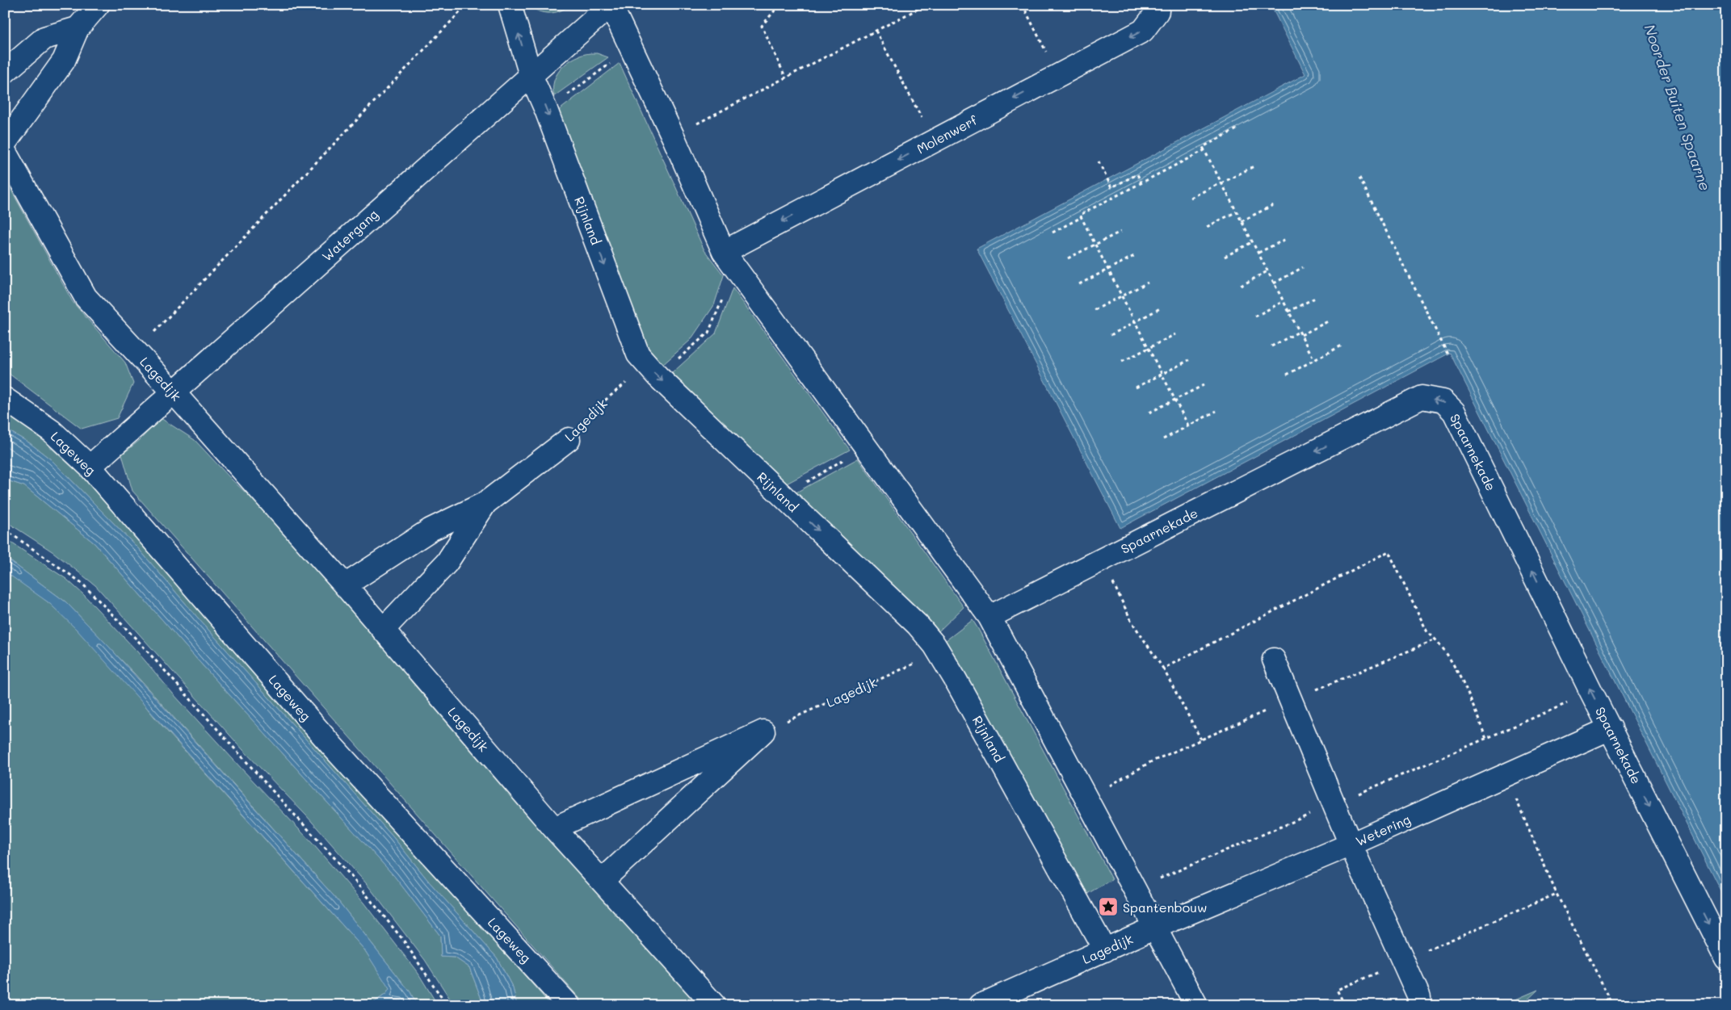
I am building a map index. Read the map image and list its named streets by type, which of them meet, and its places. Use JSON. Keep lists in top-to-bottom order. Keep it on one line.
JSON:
{"streets":{"street":["Molenwerf","Rijnland","Watergang","Lagedijk","Spaarnekade","Lageweg","Wetering"]},"crossings":[["Molenwerf","Lagedijk"],["Rijnland","Watergang"],["Rijnland","Lagedijk"],["Watergang","Lagedijk"],["Watergang","Lageweg"],["Lagedijk","Wetering"],["Spaarnekade","Wetering"]],"one_way":["Molenwerf"],"water":["Noorder Buiten Spaarne"],"places":{"place":["Spantenbouw"]}}
